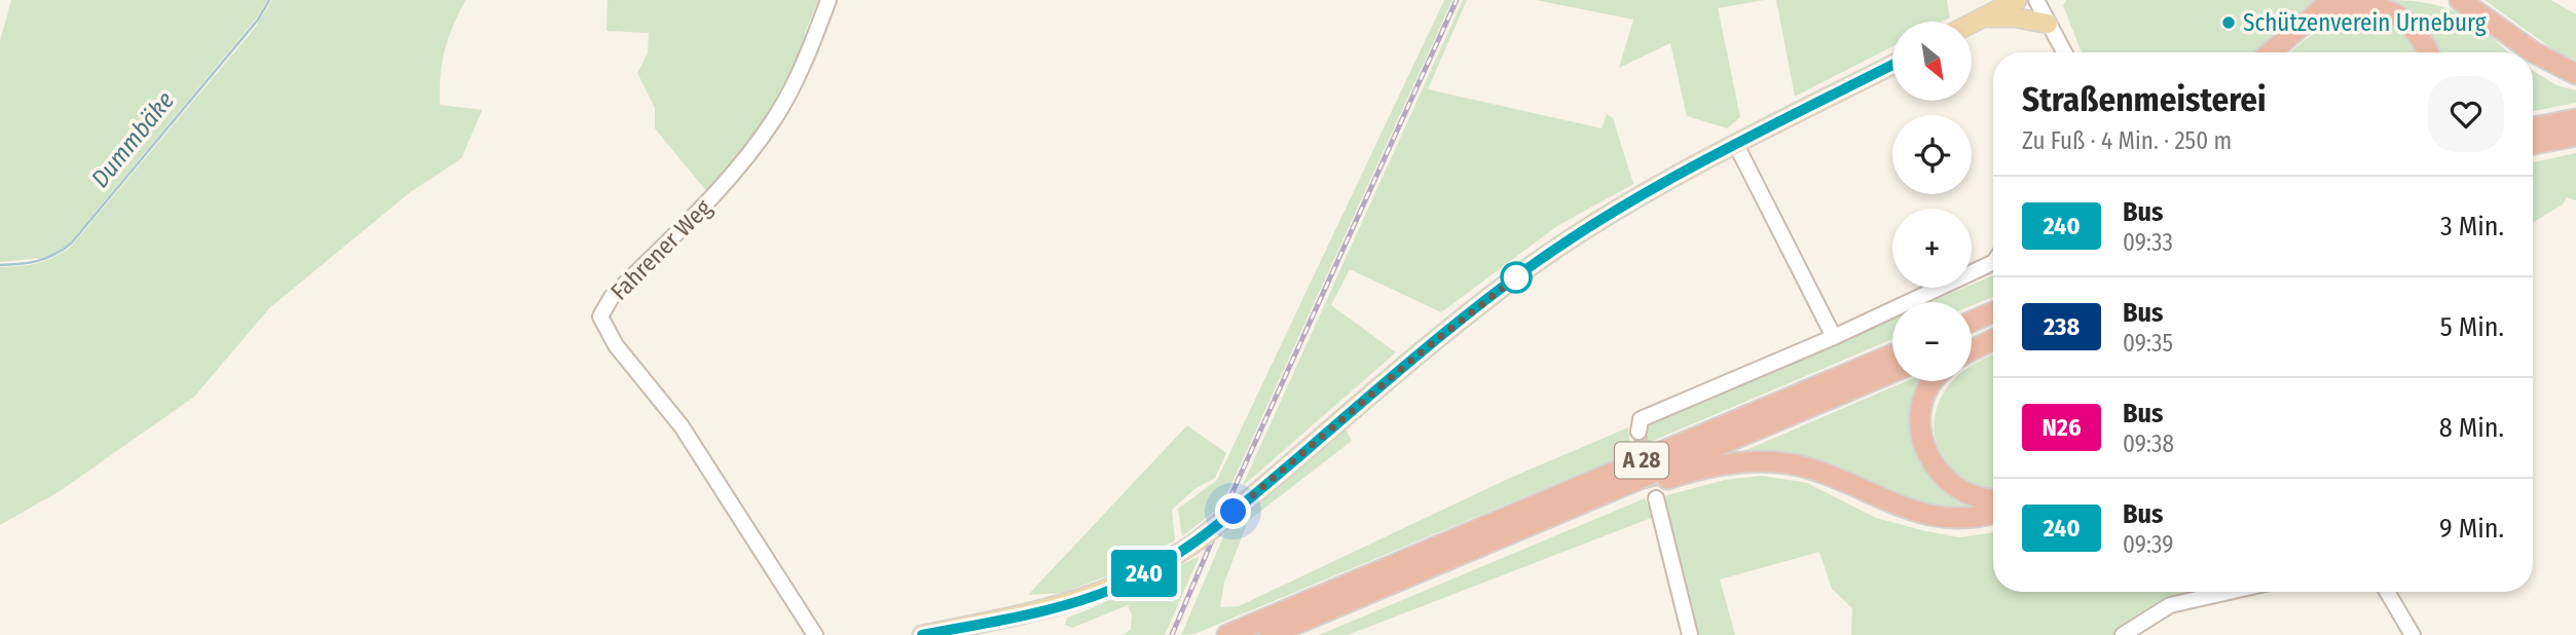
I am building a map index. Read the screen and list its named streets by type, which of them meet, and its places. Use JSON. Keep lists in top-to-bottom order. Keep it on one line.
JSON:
{"streets":{"highway":["A 28"],"street":["Fahrener Weg"]},"water":["Dummbäke"],"places":["Schützenverein Urneburg"],"lines":["bus line 240"],"north":"bottom right","page":{"on_map":"240","map_buttons":["+","−"],"heading":["Straßenmeisterei","Zu Fuß · 4 Min. · 250 m"],"list":[{"mark":"240","name":"Bus","note":"09:33","value":"3 Min."},{"mark":"238","name":"Bus","note":"09:35","value":"5 Min."},{"mark":"N26","name":"Bus","note":"09:38","value":"8 Min."},{"mark":"240","name":"Bus","note":"09:39","value":"9 Min."}]}}
